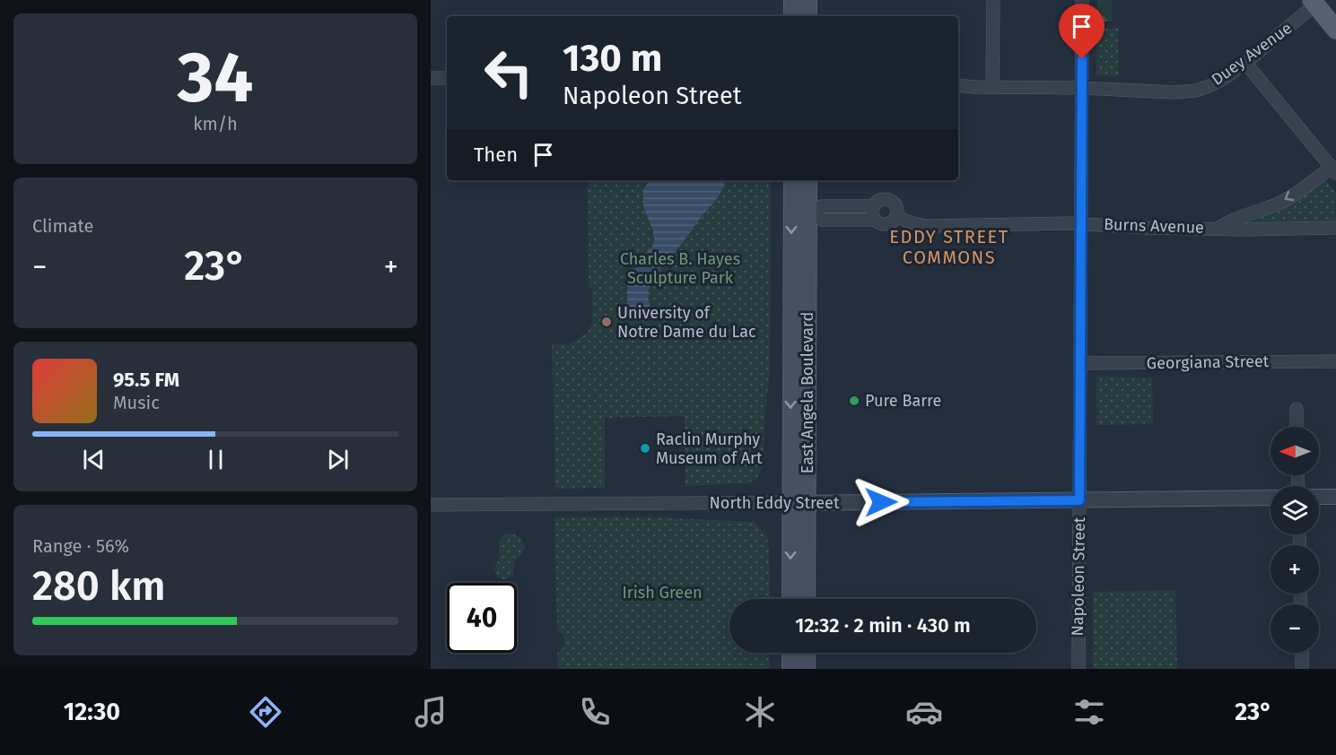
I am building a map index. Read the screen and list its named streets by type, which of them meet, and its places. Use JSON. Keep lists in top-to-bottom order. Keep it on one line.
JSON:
{"streets":{"main road":["East Angela Boulevard"],"street":["Duey Avenue","Burns Avenue","Georgiana Street","North Eddy Street","Napoleon Street"]},"crossings":[["Duey Avenue","Napoleon Street"],["Burns Avenue","Napoleon Street"],["Georgiana Street","Napoleon Street"],["East Angela Boulevard","North Eddy Street"],["North Eddy Street","Napoleon Street"]],"districts":["EDDY STREET COMMONS"],"parks":["Charles B. Hayes Sculpture Park","Irish Green"],"places":["University of Notre Dame du Lac","Pure Barre","Raclin Murphy Museum of Art"],"north":"left","page":{"tile":[["34","km/h"],"Climate",["Range · 56%","280 km"]],"turn":["130 m","Napoleon Street"],"then":"Then","heat":["−","23°","+"],"song":["95.5 FM","Music"],"map_buttons":["+","−"],"limit":"40","trip":"12:32 · 2 min · 430 m","tabs":["12:30","23°"]}}
